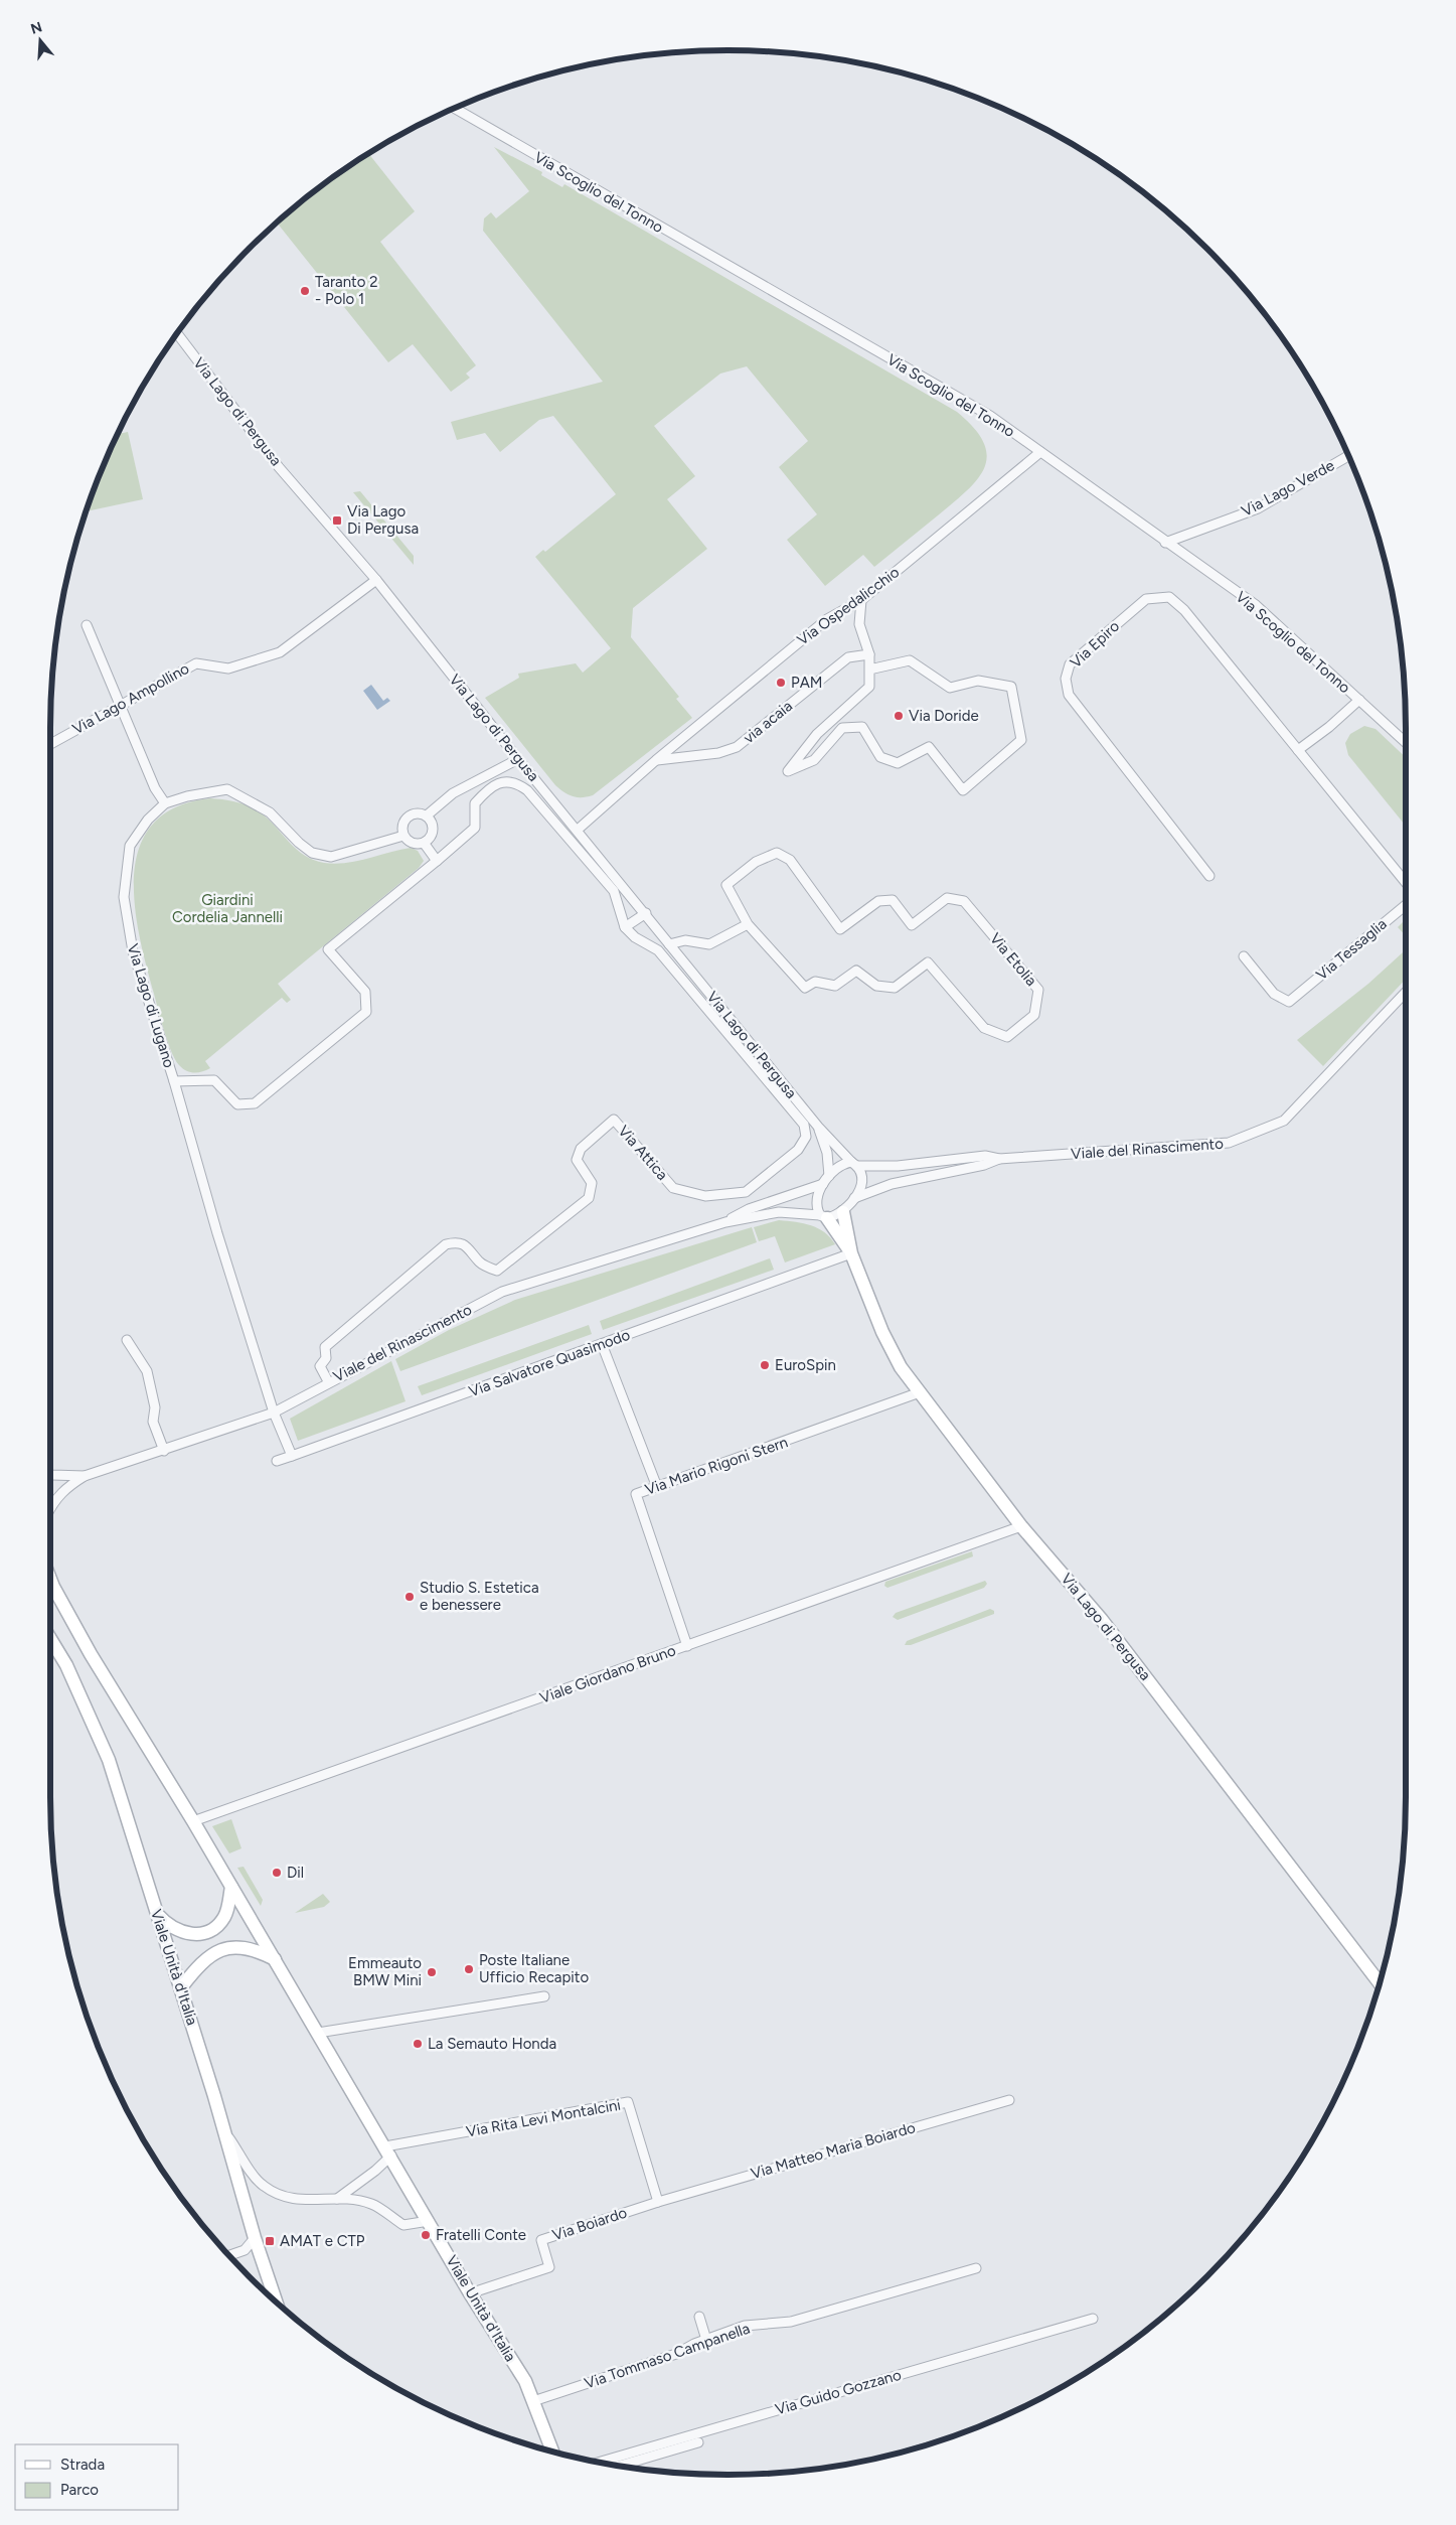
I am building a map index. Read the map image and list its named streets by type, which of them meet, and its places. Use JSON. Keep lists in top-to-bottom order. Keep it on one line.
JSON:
{"streets":{"main road":["Via Lago di Pergusa","Viale Unità d'Italia"],"street":["Via Scoglio del Tonno","Via Lago Verde","Via Ospedalicchio","Via Epiro","Via Lago Ampollino","via acaia","Via Tessaglia","Via Etolia","Via Lago di Lugano","Viale del Rinascimento","Via Attica","Via Salvatore Quasìmodo","Via Mario Rigoni Stern","Viale Giordano Bruno","Via Rita Levi Montalcini","Via Matteo Maria Boiardo","Via Boiardo","Via Tommaso Campanella","Via Guido Gozzano"]},"crossings":[["Via Scoglio del Tonno","Via Lago Verde"],["Via Scoglio del Tonno","Via Ospedalicchio"],["Via Lago di Pergusa","Via Ospedalicchio"],["Via Lago di Pergusa","Via Lago Ampollino"],["Via Lago di Pergusa","Viale del Rinascimento"],["Via Lago di Pergusa","Via Salvatore Quasìmodo"],["Via Lago di Pergusa","Via Mario Rigoni Stern"],["Via Lago di Pergusa","Viale Giordano Bruno"],["Via Ospedalicchio","via acaia"],["Via Epiro","Via Tessaglia"],["Via Lago di Lugano","Viale del Rinascimento"],["Viale del Rinascimento","Via Attica"],["Via Mario Rigoni Stern","Viale Giordano Bruno"],["Viale Giordano Bruno","Viale Unità d'Italia"],["Viale Unità d'Italia","Via Rita Levi Montalcini"],["Viale Unità d'Italia","Via Boiardo"],["Viale Unità d'Italia","Via Tommaso Campanella"],["Via Rita Levi Montalcini","Via Matteo Maria Boiardo"],["Via Rita Levi Montalcini","Via Boiardo"],["Via Matteo Maria Boiardo","Via Boiardo"]],"parks":["Giardini Cordelia Jannelli"],"places":{"other":["Taranto 2 - Polo 1","PAM","Via Doride","EuroSpin","Studio S. Estetica e benessere","Dil","Poste Italiane Ufficio Recapito","Emmeauto BMW Mini","La Semauto Honda","Fratelli Conte"],"transit":["Via Lago Di Pergusa","AMAT e CTP"]},"legend":["Strada","Parco"],"north":"top"}
